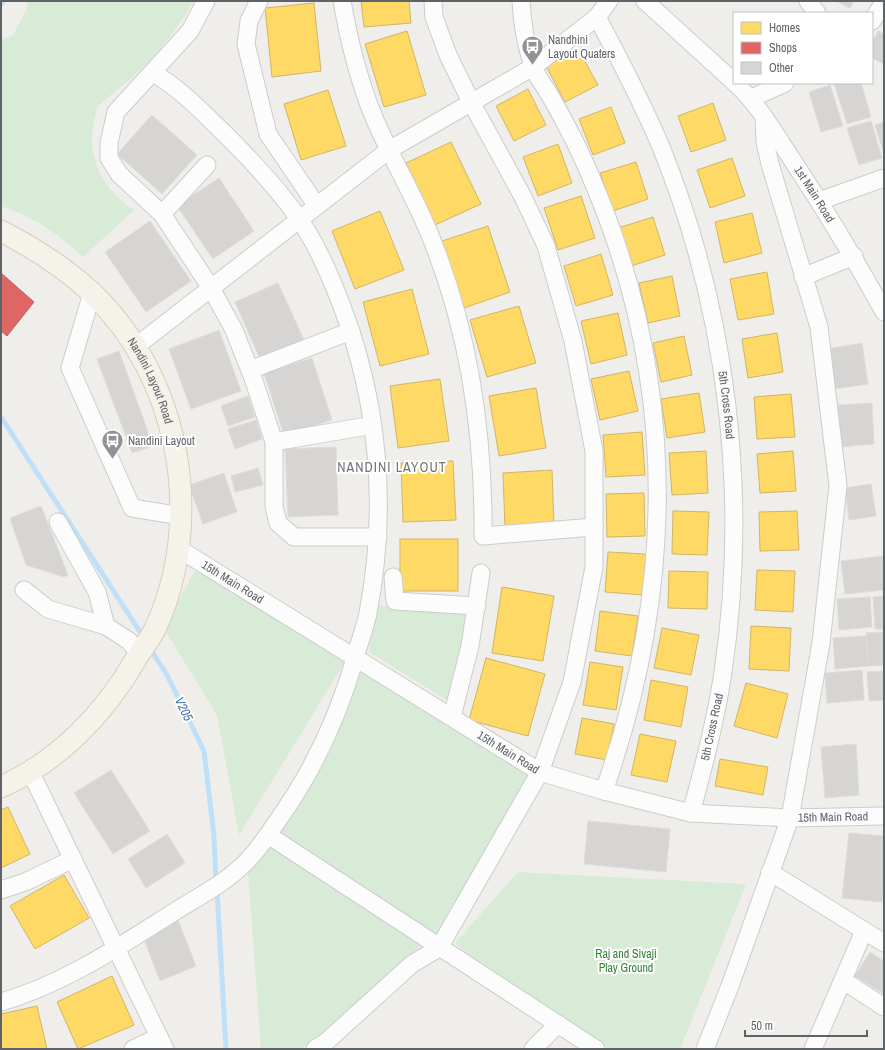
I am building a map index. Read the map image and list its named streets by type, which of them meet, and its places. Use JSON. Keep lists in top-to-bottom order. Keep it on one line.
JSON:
{"streets":{"main road":["Nandini Layout Road"],"street":["1st Main Road","5th Cross Road","15th Main Road"]},"crossings":[["Nandini Layout Road","15th Main Road"],["5th Cross Road","15th Main Road"]],"districts":["NANDINI LAYOUT"],"water":["V205"],"parks":["Raj and Sivaji Play Ground"],"places":{"bus stop":["Nandhini Layout Quaters","Nandini Layout"]},"legend":["Homes","Shops","Other"],"scale_bar":"50 m"}
